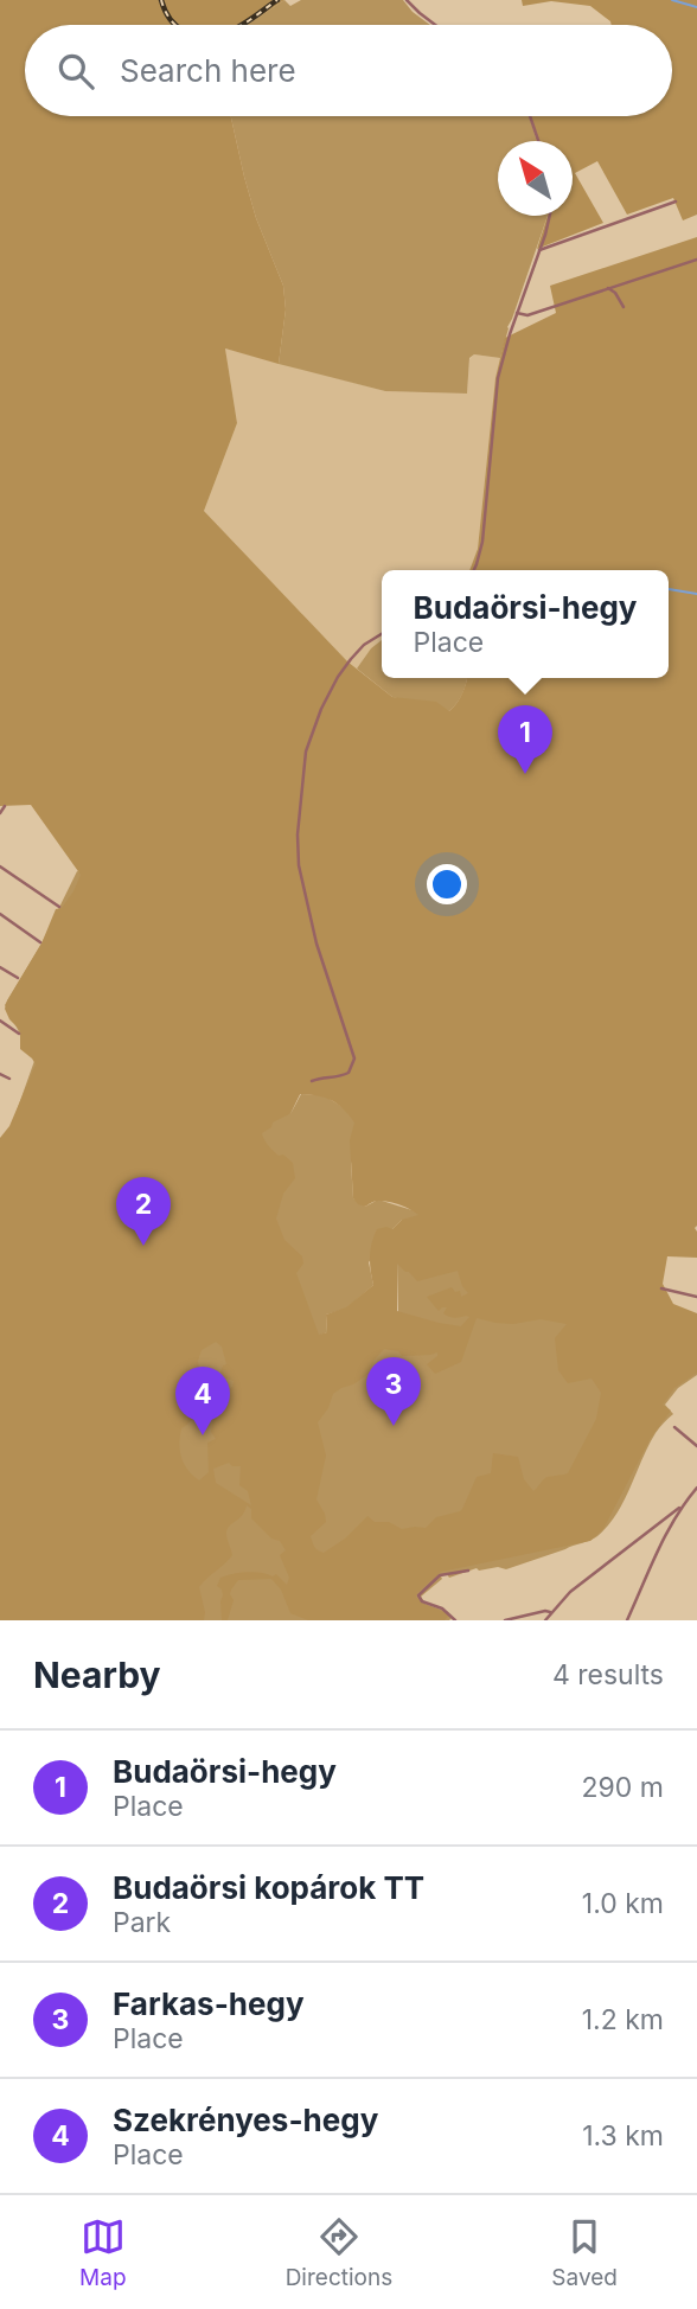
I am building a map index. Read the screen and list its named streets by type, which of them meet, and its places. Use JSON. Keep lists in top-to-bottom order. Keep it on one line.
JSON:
{"north":"top left","page":{"search":"Search here","popup":["Budaörsi-hegy","Place"],"pins":["1","2","3","4"],"heading":["Nearby","4 results"],"list":[{"mark":"1","name":"Budaörsi-hegy","note":"Place","value":"290 m"},{"mark":"2","name":"Budaörsi kopárok TT","note":"Park","value":"1.0 km"},{"mark":"3","name":"Farkas-hegy","note":"Place","value":"1.2 km"},{"mark":"4","name":"Szekrényes-hegy","note":"Place","value":"1.3 km"}],"nav":["Map","Directions","Saved"]}}
